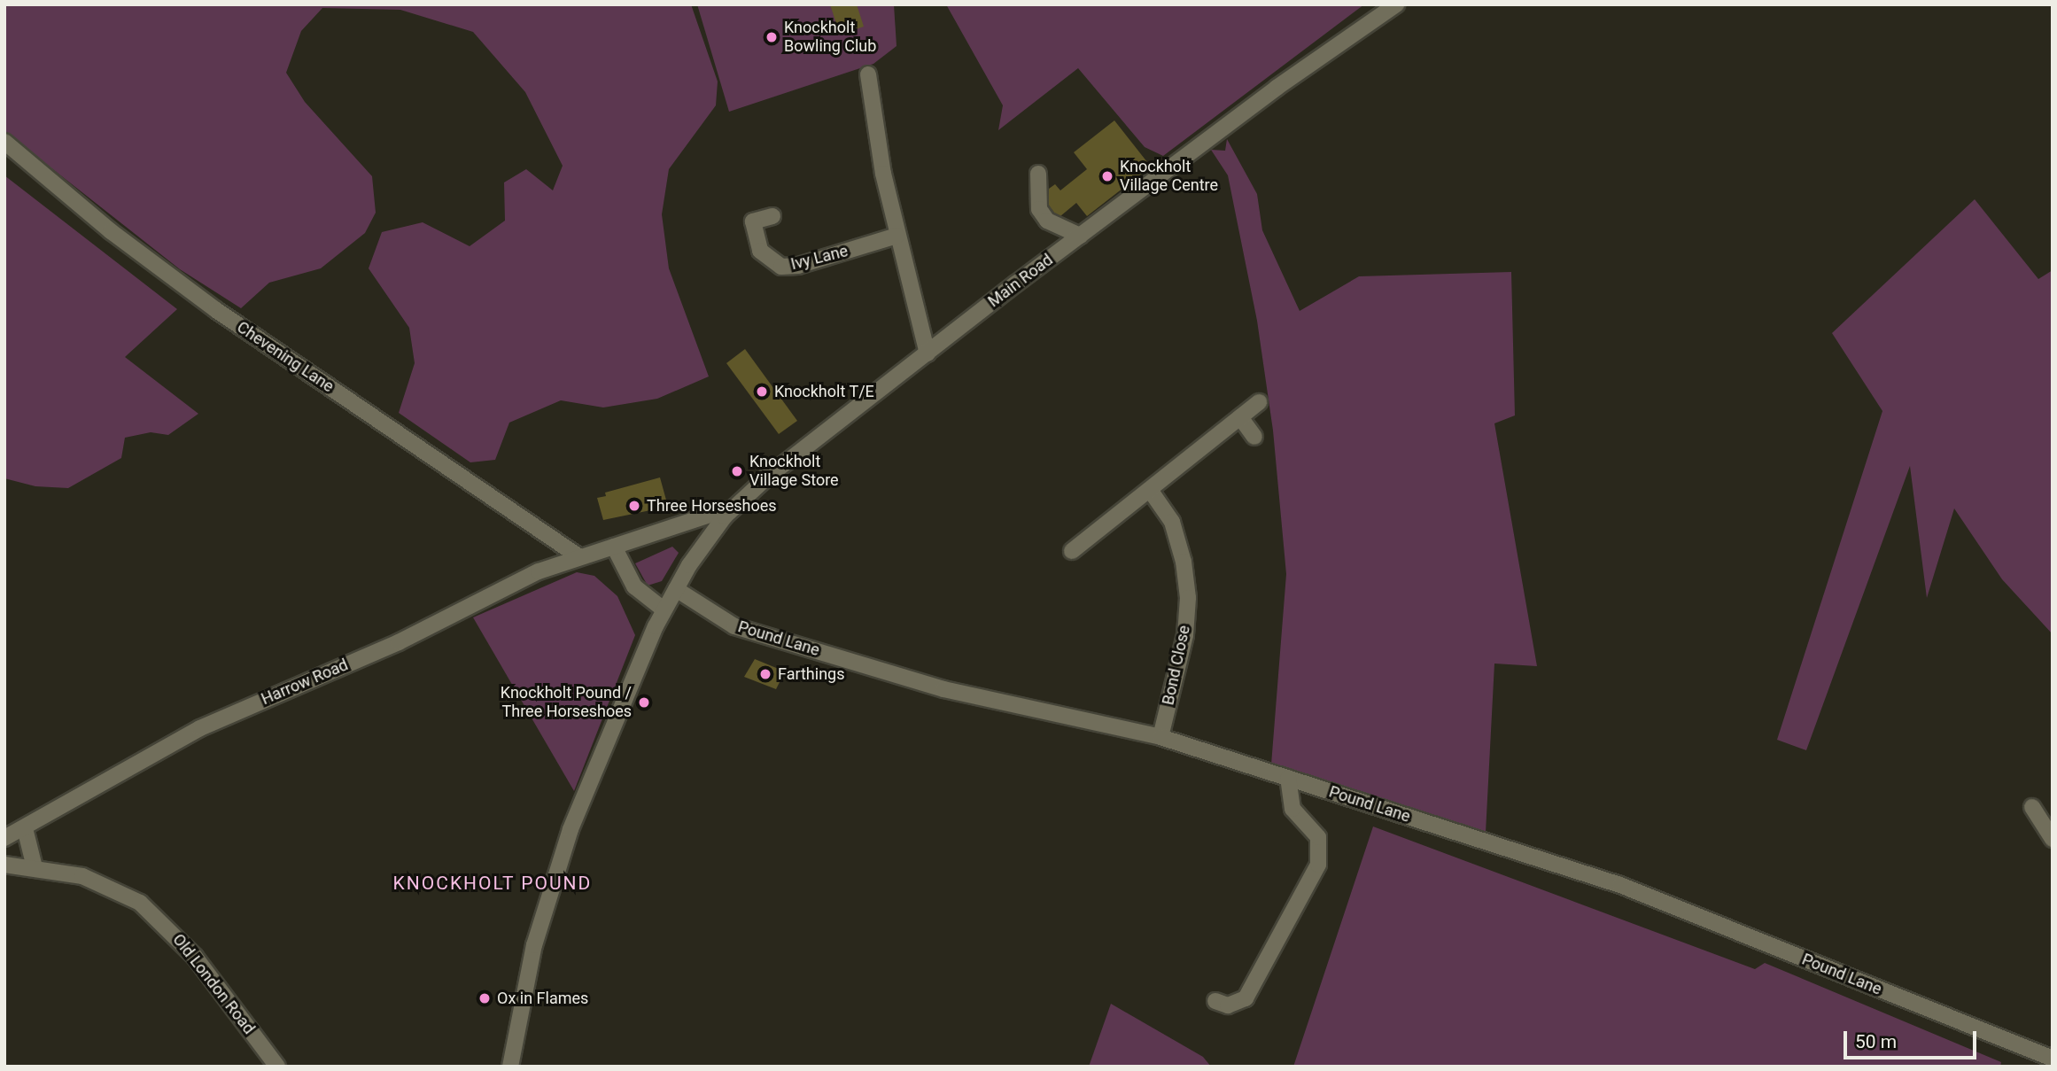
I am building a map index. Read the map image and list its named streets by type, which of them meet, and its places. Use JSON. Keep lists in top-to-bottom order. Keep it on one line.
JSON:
{"streets":{"street":["Ivy Lane","Main Road","Chevening Lane","Pound Lane","Bond Close","Harrow Road","Old London Road"]},"crossings":[["Main Road","Pound Lane"],["Main Road","Harrow Road"],["Chevening Lane","Harrow Road"],["Pound Lane","Bond Close"]],"districts":["KNOCKHOLT POUND"],"places":["Knockholt Bowling Club","Knockholt Village Centre","Knockholt T/E","Knockholt Village Store","Three Horseshoes","Farthings","Knockholt Pound / Three Horseshoes","Ox in Flames"],"scale_bar":"50 m"}
